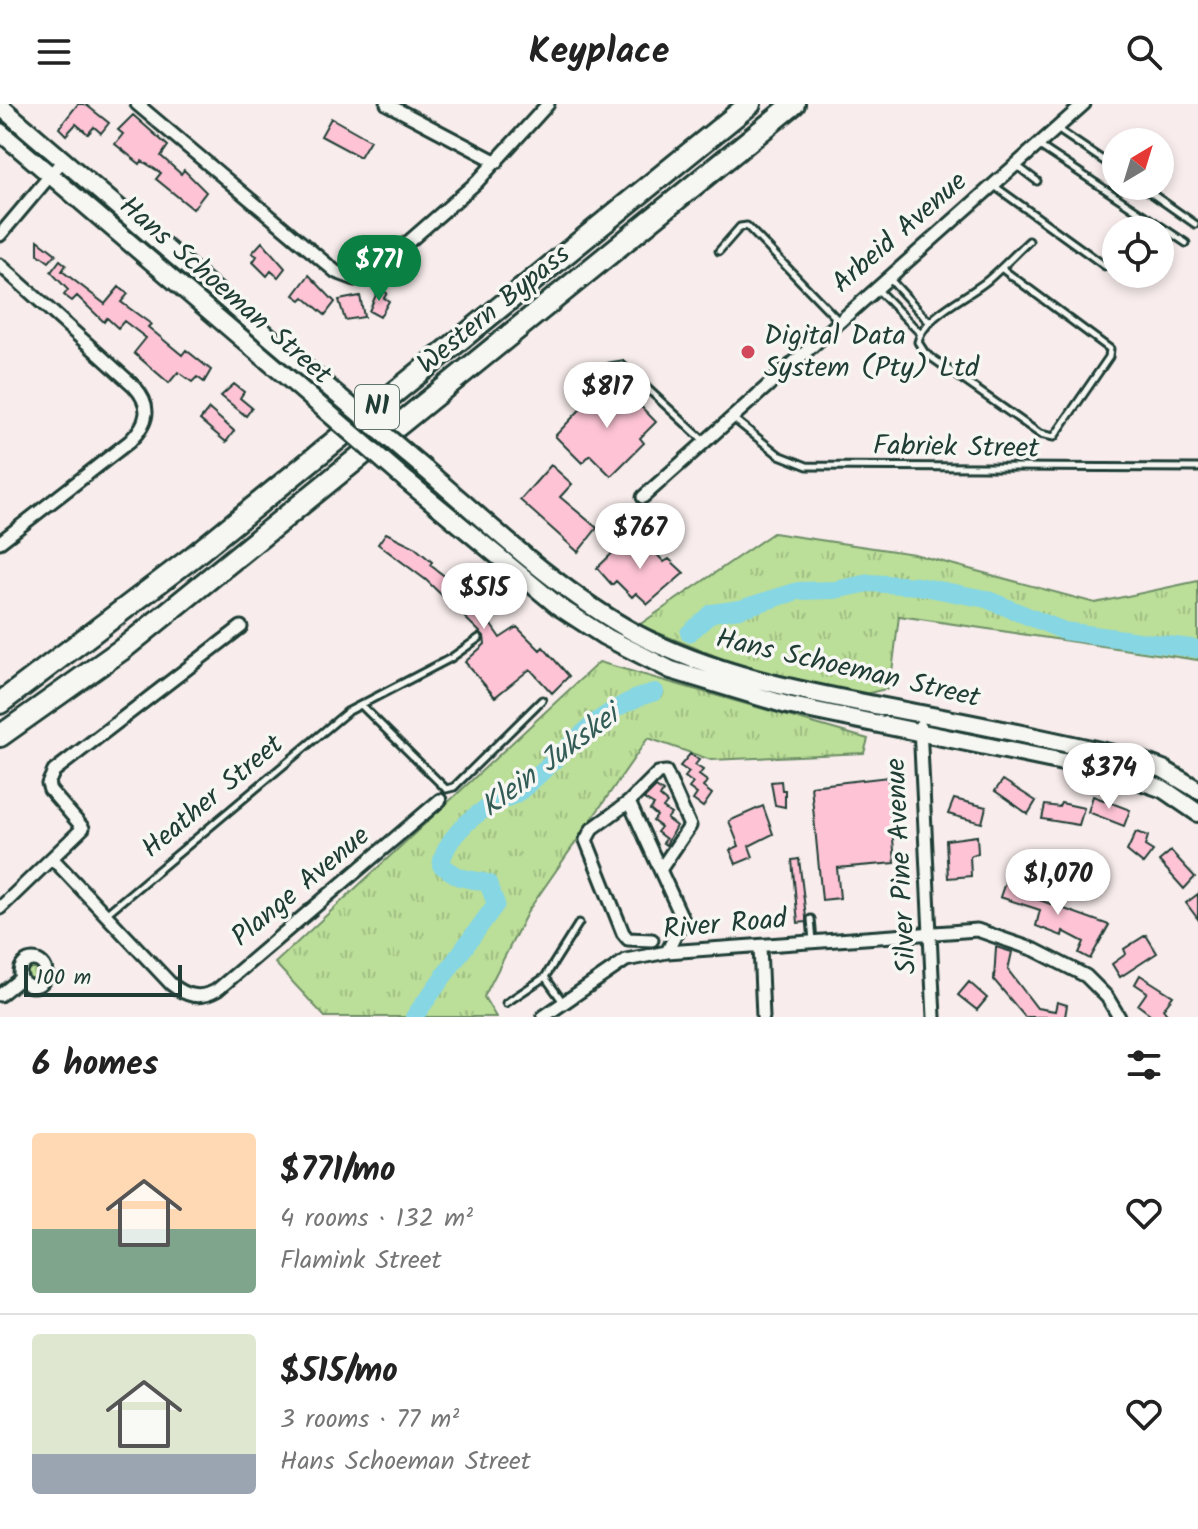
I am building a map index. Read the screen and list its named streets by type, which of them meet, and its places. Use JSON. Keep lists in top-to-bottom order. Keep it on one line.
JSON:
{"streets":{"highway":["Western Bypass","N1"],"main road":["Hans Schoeman Street"],"street":["Arbeid Avenue","Silver Pine Avenue","Plange Avenue","River Road"],"lane":["Fabriek Street","Heather Street"]},"crossings":[["Arbeid Avenue","Fabriek Street"],["Hans Schoeman Street","Silver Pine Avenue"],["Heather Street","Plange Avenue"],["Silver Pine Avenue","River Road"]],"water":["Klein Jukskei"],"places":["Digital Data System (Pty) Ltd"],"scale_bar":"100 m","north":"top right","page":{"header":"Keyplace","price":["$771","$817","$767","$515","$374","$1,070"],"scale":"100 m","heading":"6 homes","list":[{"name":"$771/mo","note":"4 rooms · 132 m² · Flamink Street"},{"name":"$515/mo","note":"3 rooms · 77 m² · Hans Schoeman Street"}]}}
